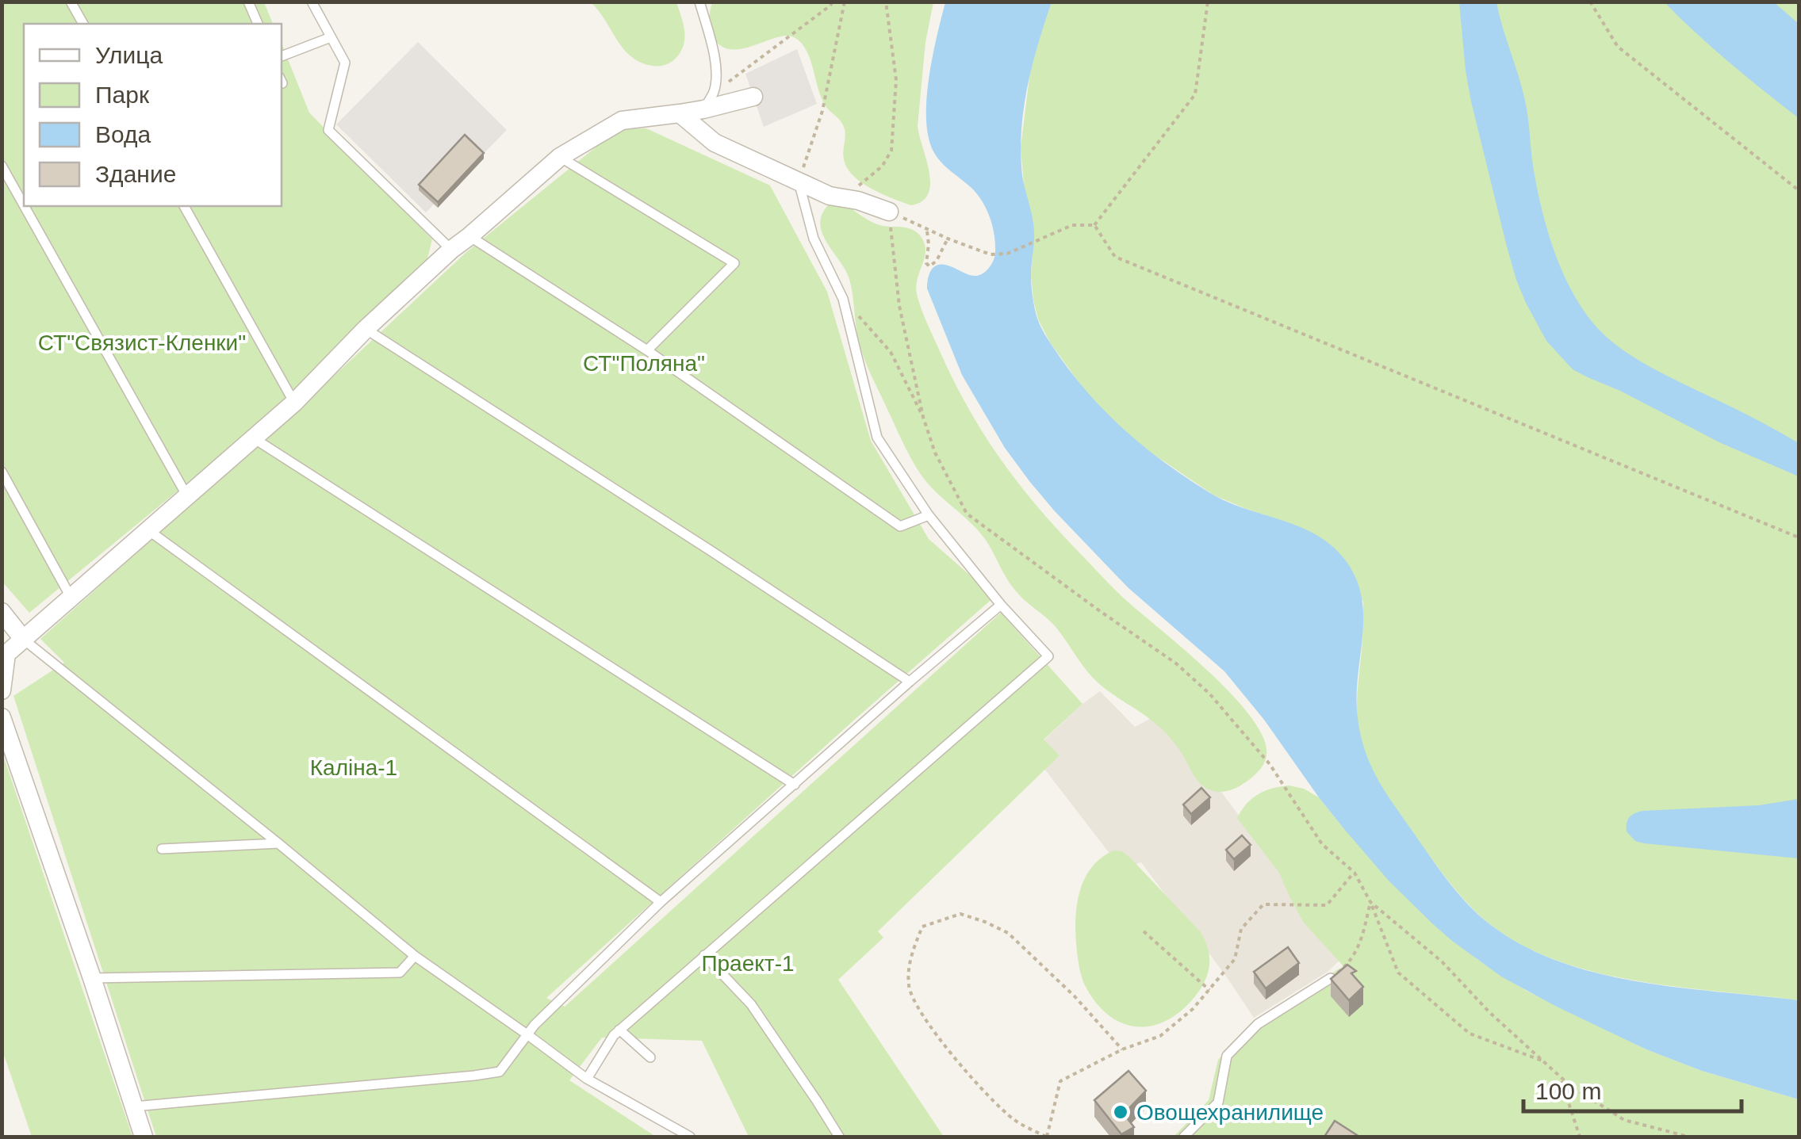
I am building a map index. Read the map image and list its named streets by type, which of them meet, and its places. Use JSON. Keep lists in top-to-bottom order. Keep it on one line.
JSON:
{"parks":["СТ\"Связист-Кленки\"","СТ\"Поляна\"","Каліна-1","Праект-1"],"places":["Овощехранилище"],"legend":["Улица","Парк","Вода","Здание"],"scale_bar":"100 m"}
